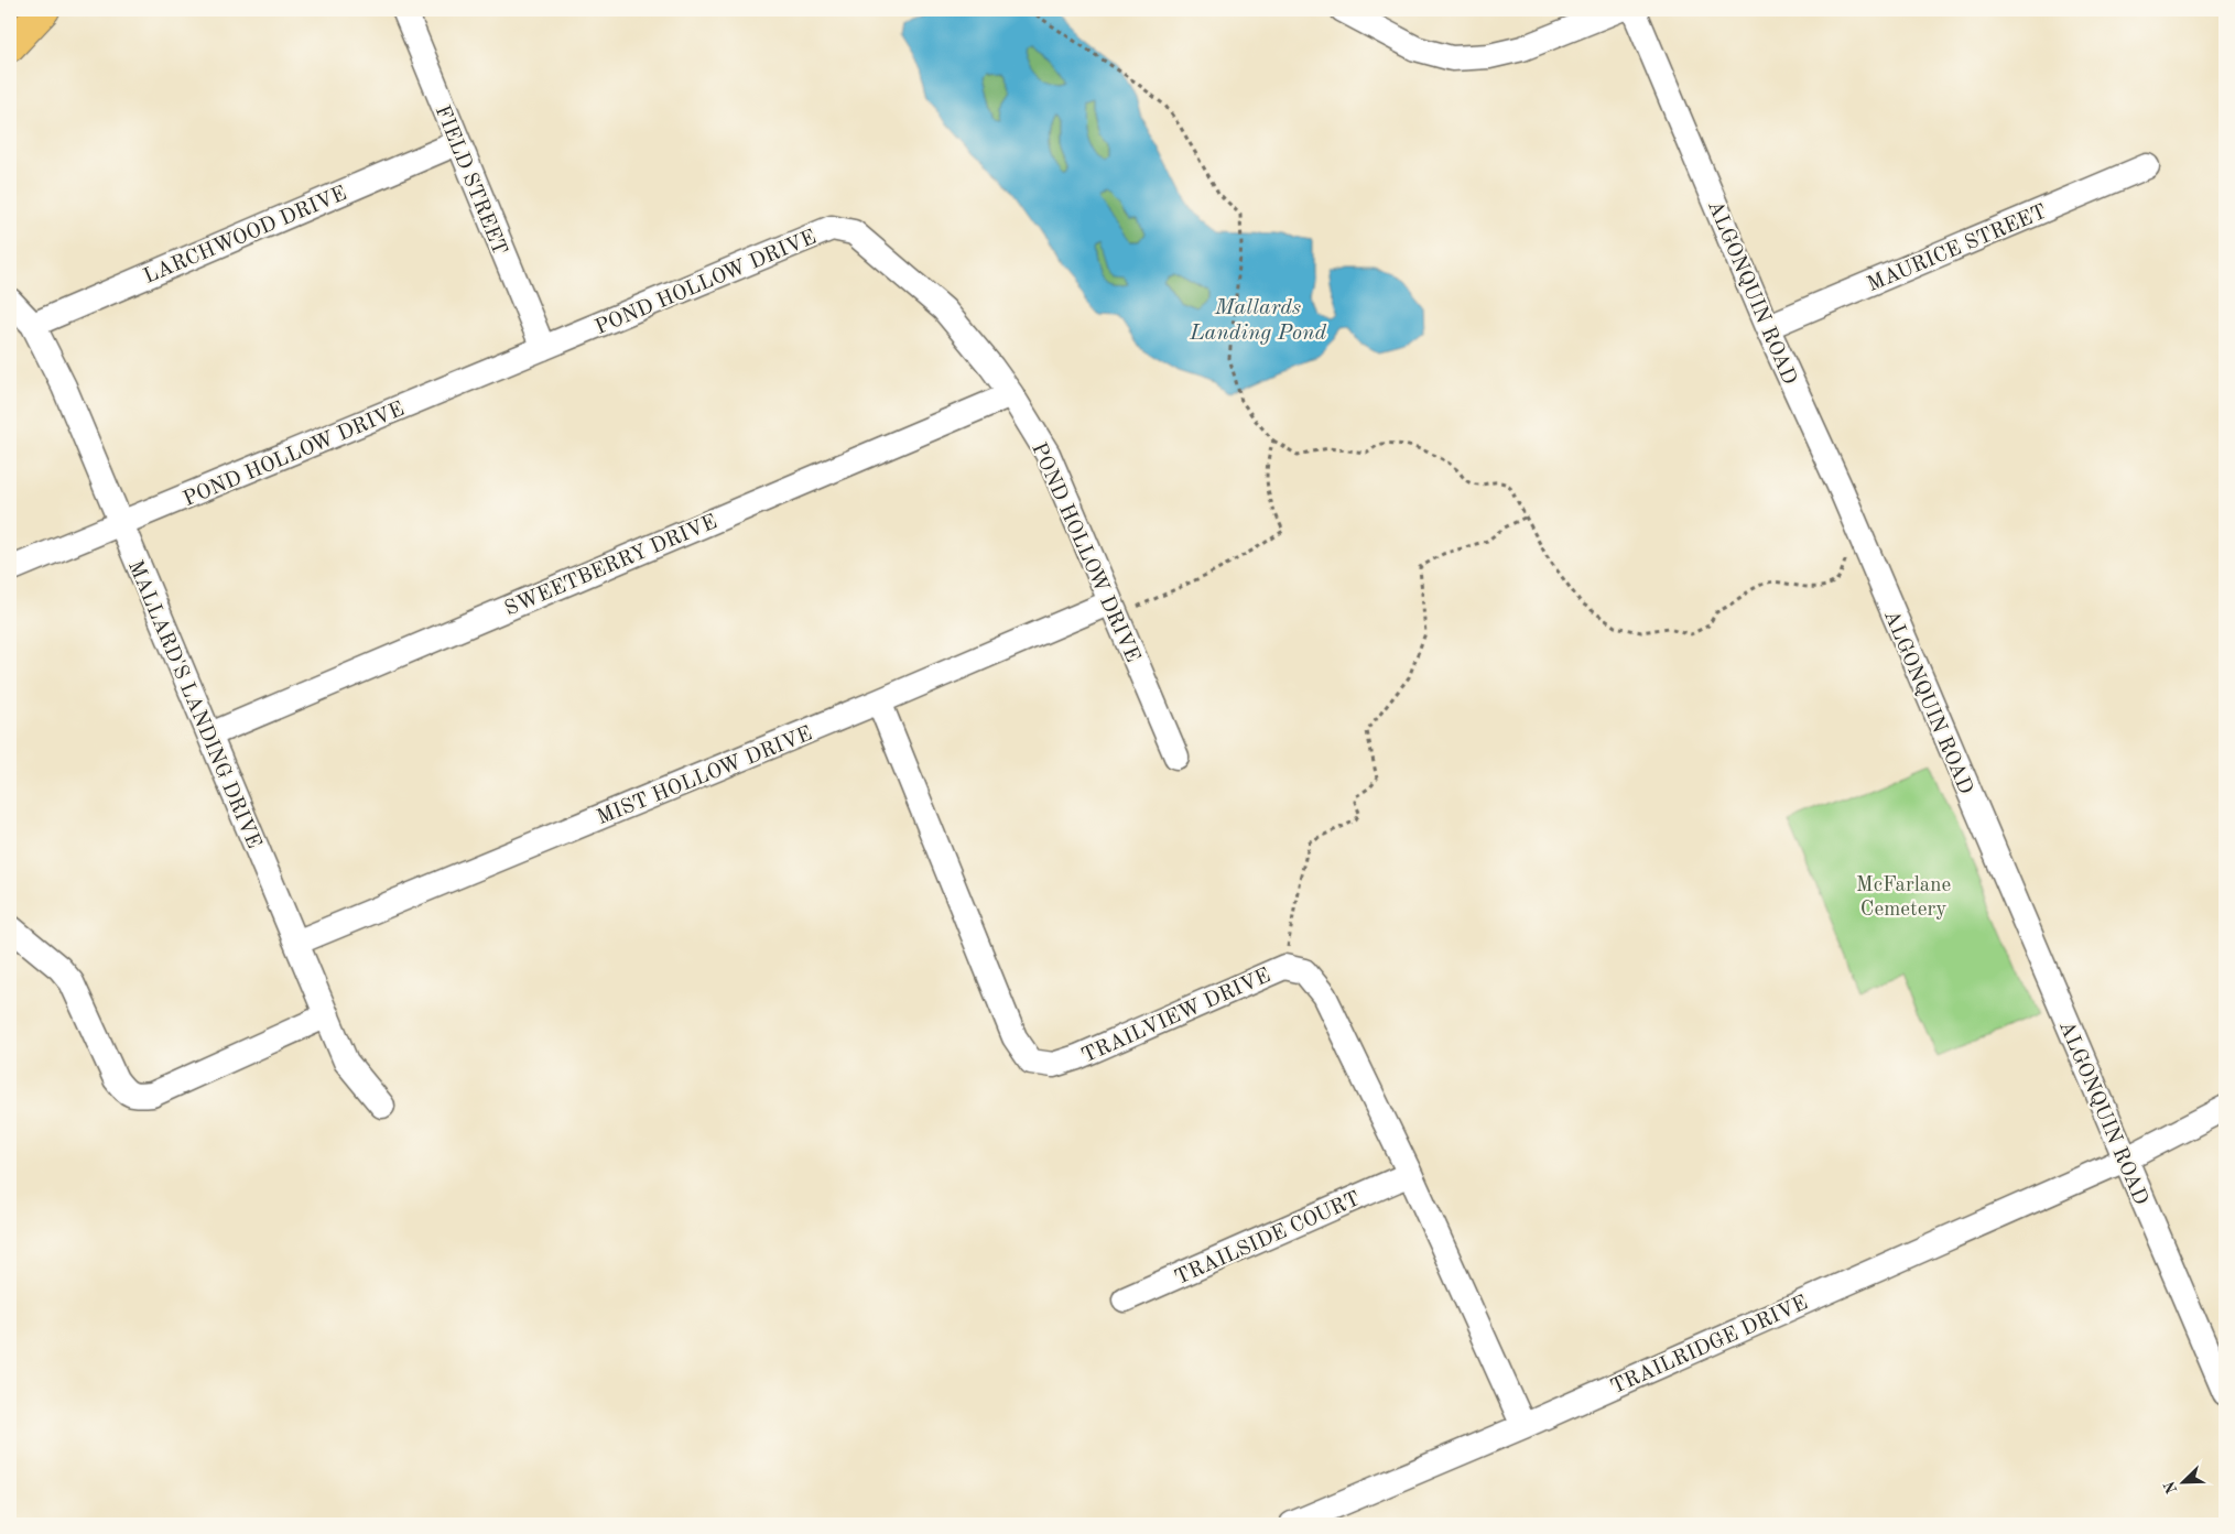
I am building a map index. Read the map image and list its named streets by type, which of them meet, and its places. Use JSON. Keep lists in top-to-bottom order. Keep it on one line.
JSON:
{"streets":{"street":["FIELD STREET","LARCHWOOD DRIVE","MAURICE STREET","POND HOLLOW DRIVE","ALGONQUIN ROAD","SWEETBERRY DRIVE","MALLARD'S LANDING DRIVE","MIST HOLLOW DRIVE","TRAILVIEW DRIVE","TRAILSIDE COURT","TRAILRIDGE DRIVE"]},"crossings":[["FIELD STREET","LARCHWOOD DRIVE"],["FIELD STREET","POND HOLLOW DRIVE"],["LARCHWOOD DRIVE","MALLARD'S LANDING DRIVE"],["MAURICE STREET","ALGONQUIN ROAD"],["POND HOLLOW DRIVE","SWEETBERRY DRIVE"],["POND HOLLOW DRIVE","MALLARD'S LANDING DRIVE"],["POND HOLLOW DRIVE","MIST HOLLOW DRIVE"],["ALGONQUIN ROAD","TRAILRIDGE DRIVE"],["SWEETBERRY DRIVE","MALLARD'S LANDING DRIVE"],["MALLARD'S LANDING DRIVE","MIST HOLLOW DRIVE"],["MIST HOLLOW DRIVE","TRAILVIEW DRIVE"],["TRAILVIEW DRIVE","TRAILSIDE COURT"],["TRAILVIEW DRIVE","TRAILRIDGE DRIVE"]],"water":["Mallards Landing Pond"],"parks":["McFarlane Cemetery"],"north":"bottom left"}
